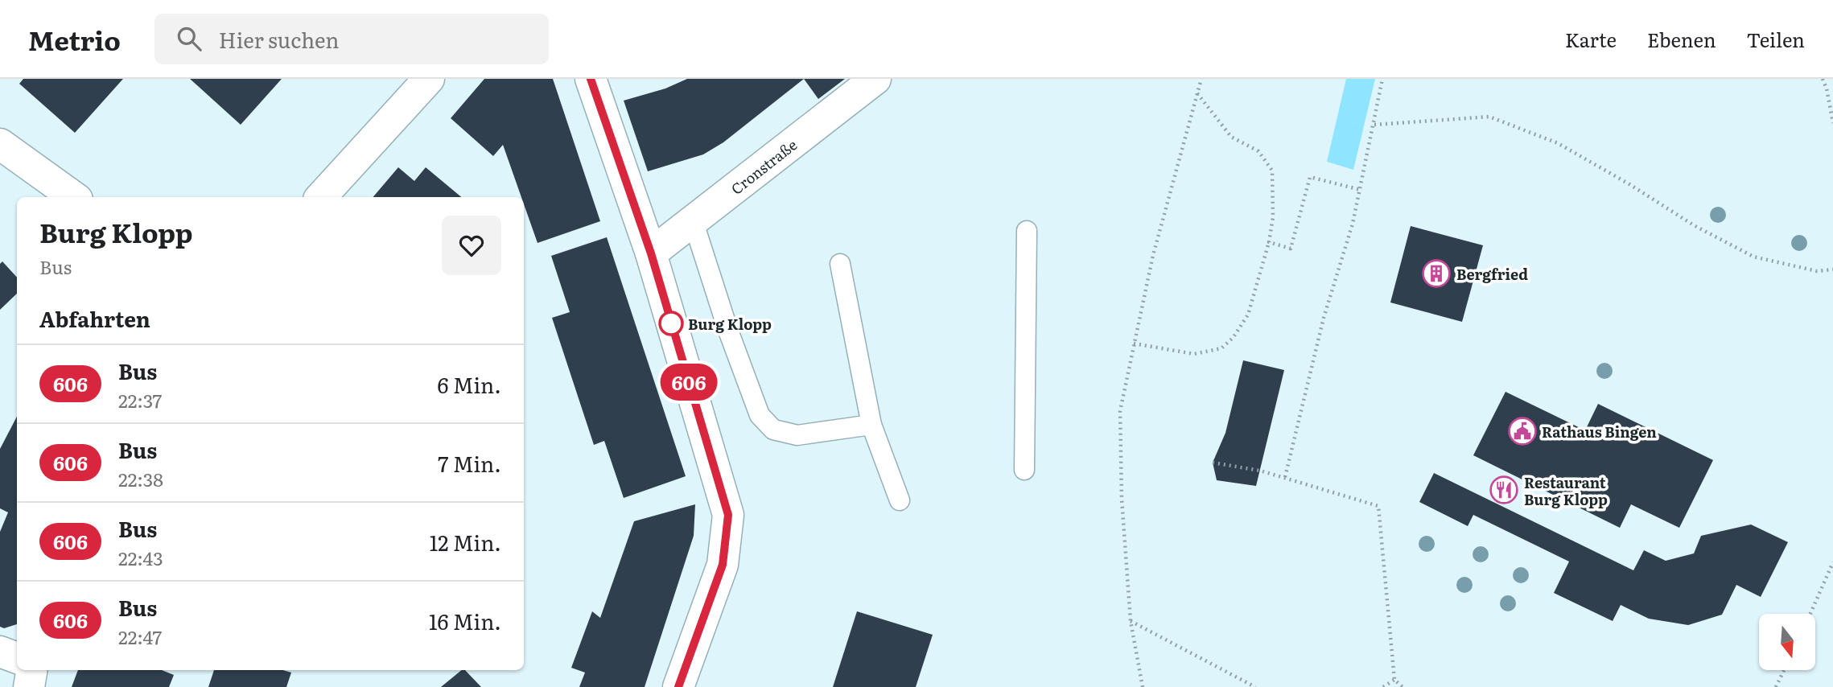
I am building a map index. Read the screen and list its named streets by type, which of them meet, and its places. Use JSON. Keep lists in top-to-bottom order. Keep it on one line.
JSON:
{"streets":{"street":["Cronstraße"]},"places":{"building":["Bergfried"],"other":["Burg Klopp"],"public building":["Rathaus Bingen"],"restaurant":["Restaurant Burg Klopp"]},"lines":["bus line 606"],"north":"bottom","page":{"header":"Metrio","search":"Hier suchen","nav":["Karte","Ebenen","Teilen"],"on_map":"606","heading":[["Burg Klopp","Bus"],"Abfahrten"],"list":[{"mark":"606","name":"Bus","note":"22:37","value":"6 Min."},{"mark":"606","name":"Bus","note":"22:38","value":"7 Min."},{"mark":"606","name":"Bus","note":"22:43","value":"12 Min."},{"mark":"606","name":"Bus","note":"22:47","value":"16 Min."}]}}
